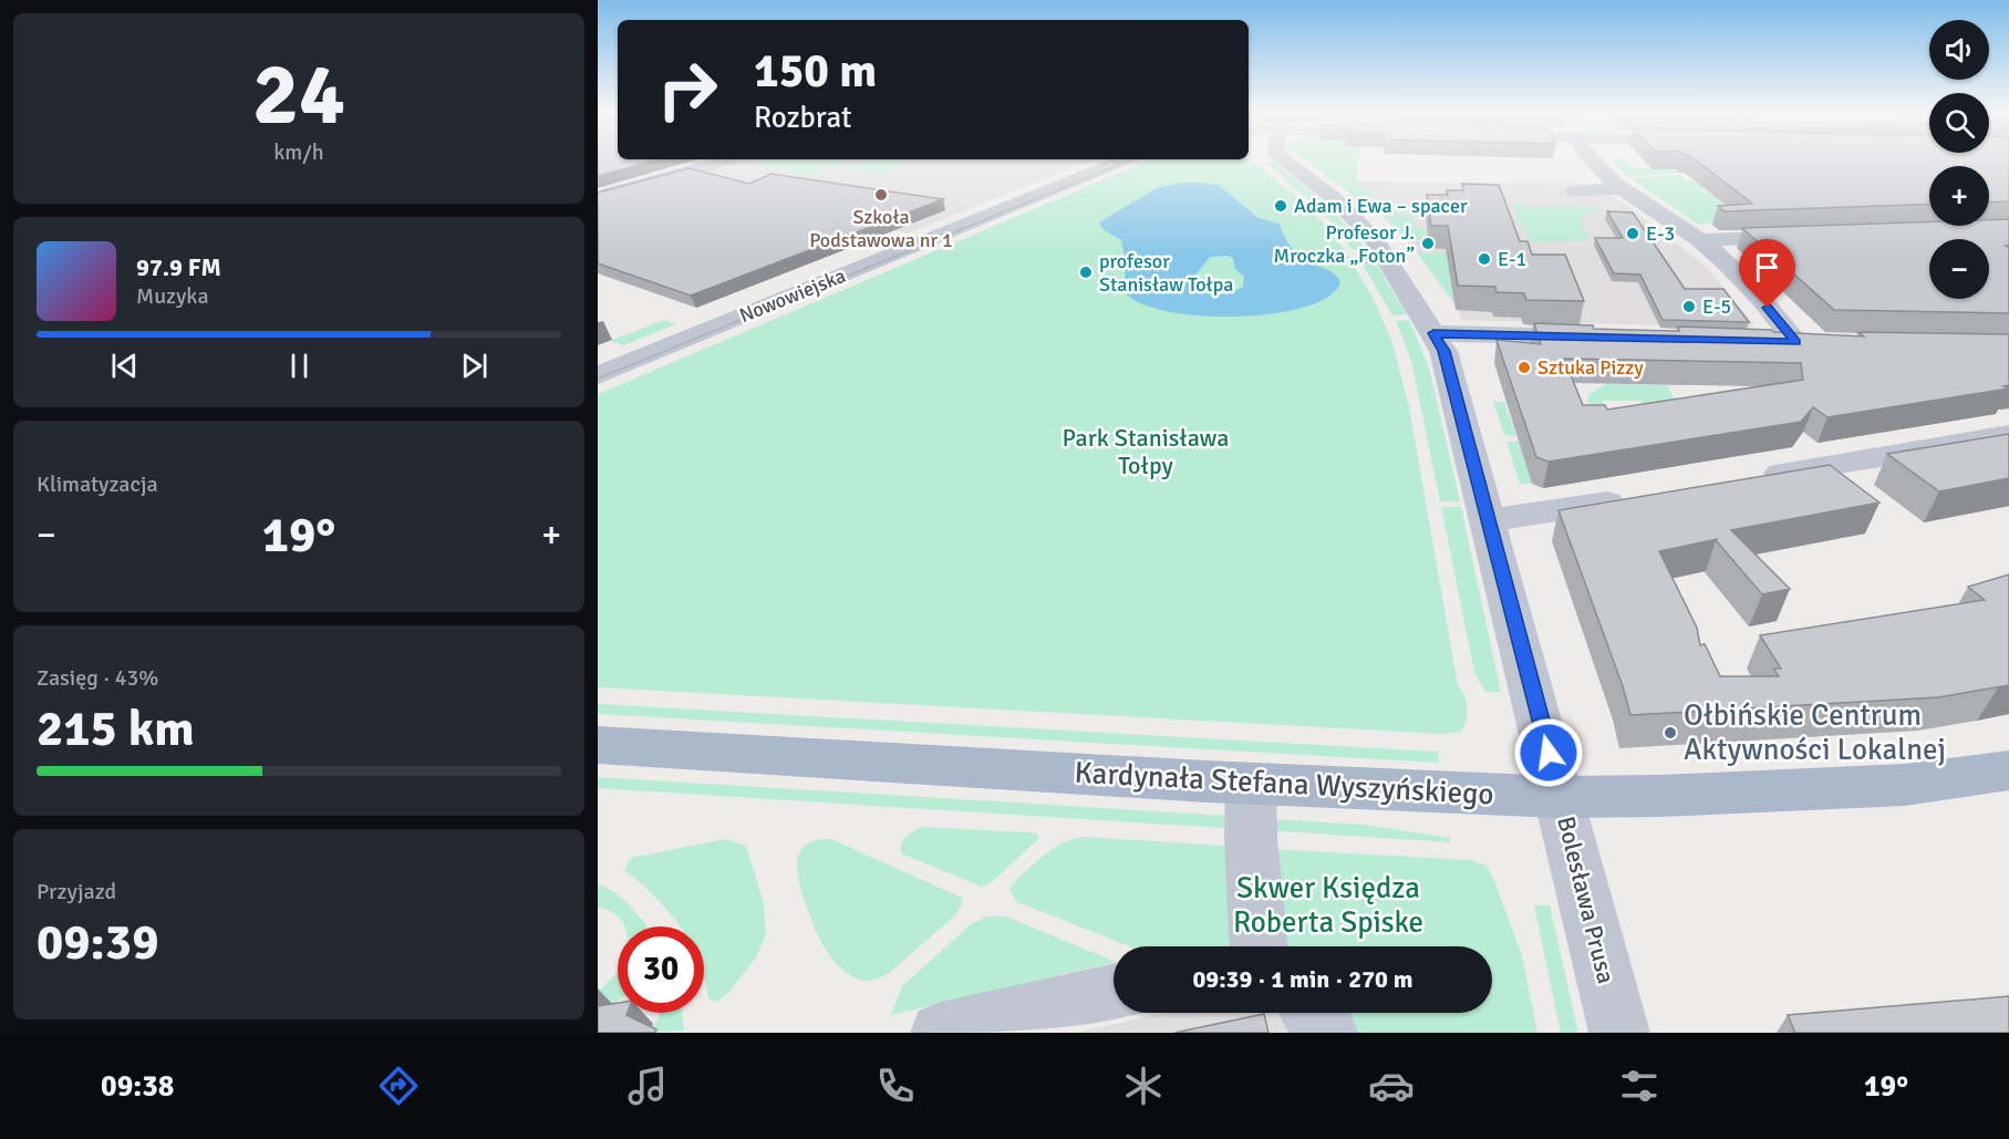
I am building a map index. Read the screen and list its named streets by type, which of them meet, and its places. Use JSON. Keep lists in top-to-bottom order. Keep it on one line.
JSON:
{"streets":{"main road":["Kardynała Stefana Wyszyńskiego"],"street":["Nowowiejska","Bolesława Prusa"]},"crossings":[["Kardynała Stefana Wyszyńskiego","Bolesława Prusa"]],"parks":["Park Stanisława Tołpy","Skwer Księdza Roberta Spiske"],"places":["Szkoła Podstawowa nr 1","Adam i Ewa – spacer","E-3","Profesor J. Mroczka „Foton”","E-1","profesor Stanisław Tołpa","E-5","Sztuka Pizzy","Ołbińskie Centrum Aktywności Lokalnej"],"page":{"tile":[["24","km/h"],"Klimatyzacja",["Zasięg · 43%","215 km"],["Przyjazd","09:39"]],"map_buttons":["+","−"],"turn":["150 m","Rozbrat"],"song":["97.9 FM","Muzyka"],"heat":["−","19°","+"],"limit":"30","trip":"09:39 · 1 min · 270 m","tabs":["09:38","19°"]}}
